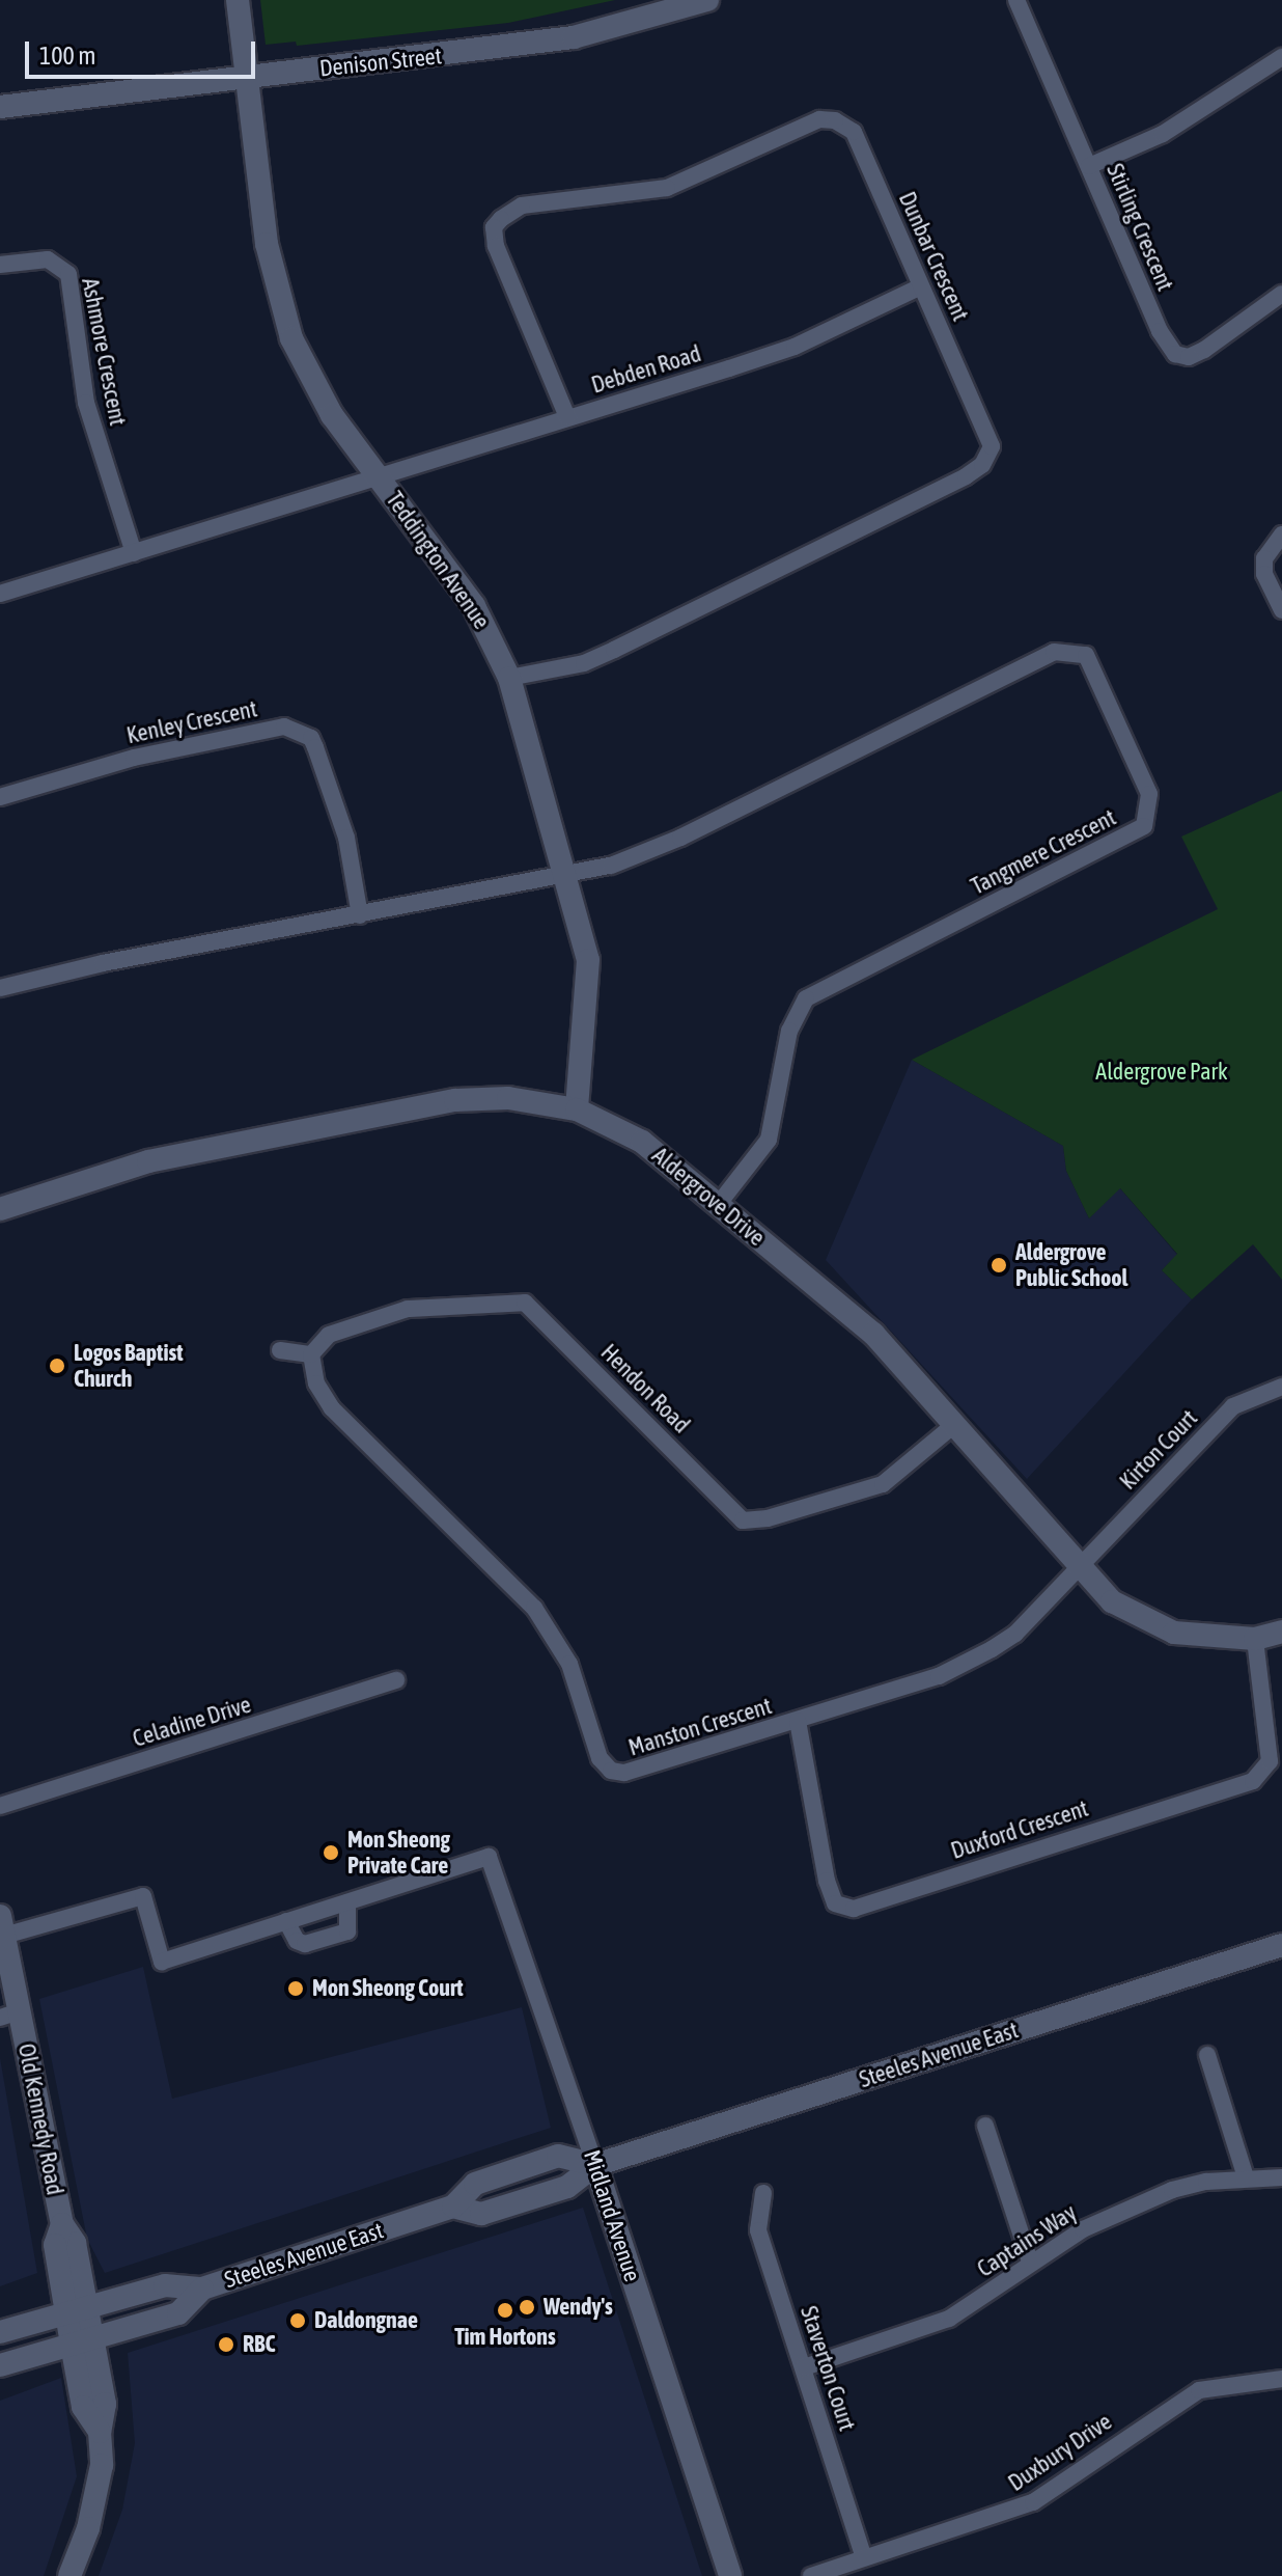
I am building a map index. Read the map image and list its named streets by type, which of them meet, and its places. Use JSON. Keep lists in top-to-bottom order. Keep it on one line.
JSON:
{"streets":{"street":["Denison Street","Stirling Crescent","Dunbar Crescent","Ashmore Crescent","Debden Road","Teddington Avenue","Kenley Crescent","Tangmere Crescent","Aldergrove Drive","Hendon Road","Kirton Court","Celadine Drive","Manston Crescent","Duxford Crescent","Steeles Avenue East","Old Kennedy Road","Midland Avenue","Captains Way","Staverton Court","Duxbury Drive"]},"crossings":[["Denison Street","Teddington Avenue"],["Dunbar Crescent","Debden Road"],["Dunbar Crescent","Teddington Avenue"],["Debden Road","Teddington Avenue"],["Teddington Avenue","Tangmere Crescent"],["Teddington Avenue","Aldergrove Drive"],["Tangmere Crescent","Aldergrove Drive"],["Aldergrove Drive","Hendon Road"],["Aldergrove Drive","Kirton Court"],["Aldergrove Drive","Manston Crescent"],["Aldergrove Drive","Duxford Crescent"],["Hendon Road","Manston Crescent"],["Kirton Court","Manston Crescent"],["Manston Crescent","Duxford Crescent"],["Steeles Avenue East","Old Kennedy Road"],["Steeles Avenue East","Midland Avenue"],["Captains Way","Staverton Court"],["Staverton Court","Duxbury Drive"]],"parks":["Aldergrove Park"],"places":["Aldergrove Public School","Logos Baptist Church","Mon Sheong Private Care","Mon Sheong Court","Wendy's","Tim Hortons","Daldongnae","RBC"],"scale_bar":"100 m"}
